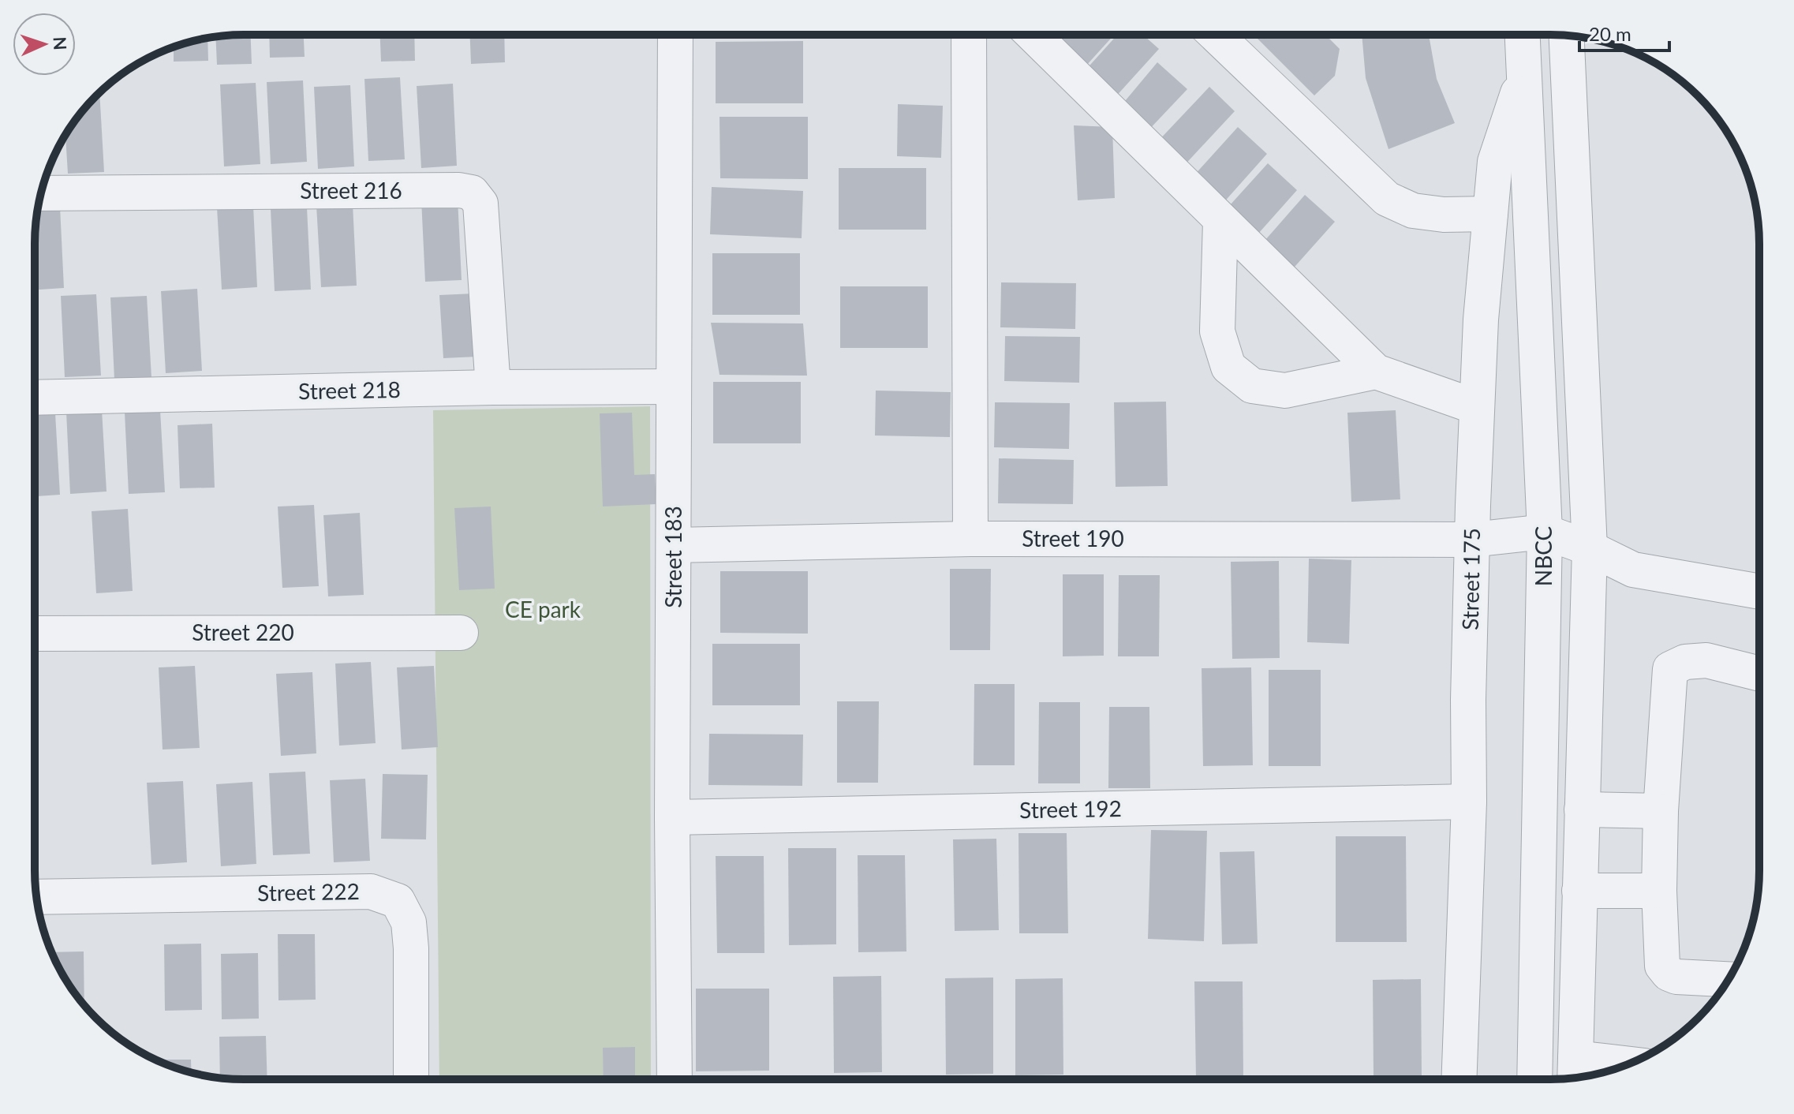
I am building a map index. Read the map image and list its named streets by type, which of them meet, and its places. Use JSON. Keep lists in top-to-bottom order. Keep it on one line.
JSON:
{"streets":{"street":["Street 216","Street 218","Street 190","NBCC","Street 183","Street 175","Street 220","Street 192","Street 222"]},"crossings":[["Street 216","Street 218"],["Street 218","Street 183"],["Street 190","NBCC"],["Street 190","Street 183"],["Street 190","Street 175"],["NBCC","Street 175"],["Street 183","Street 192"],["Street 175","Street 192"]],"parks":["CE park"],"scale_bar":"20 m","north":"right"}
